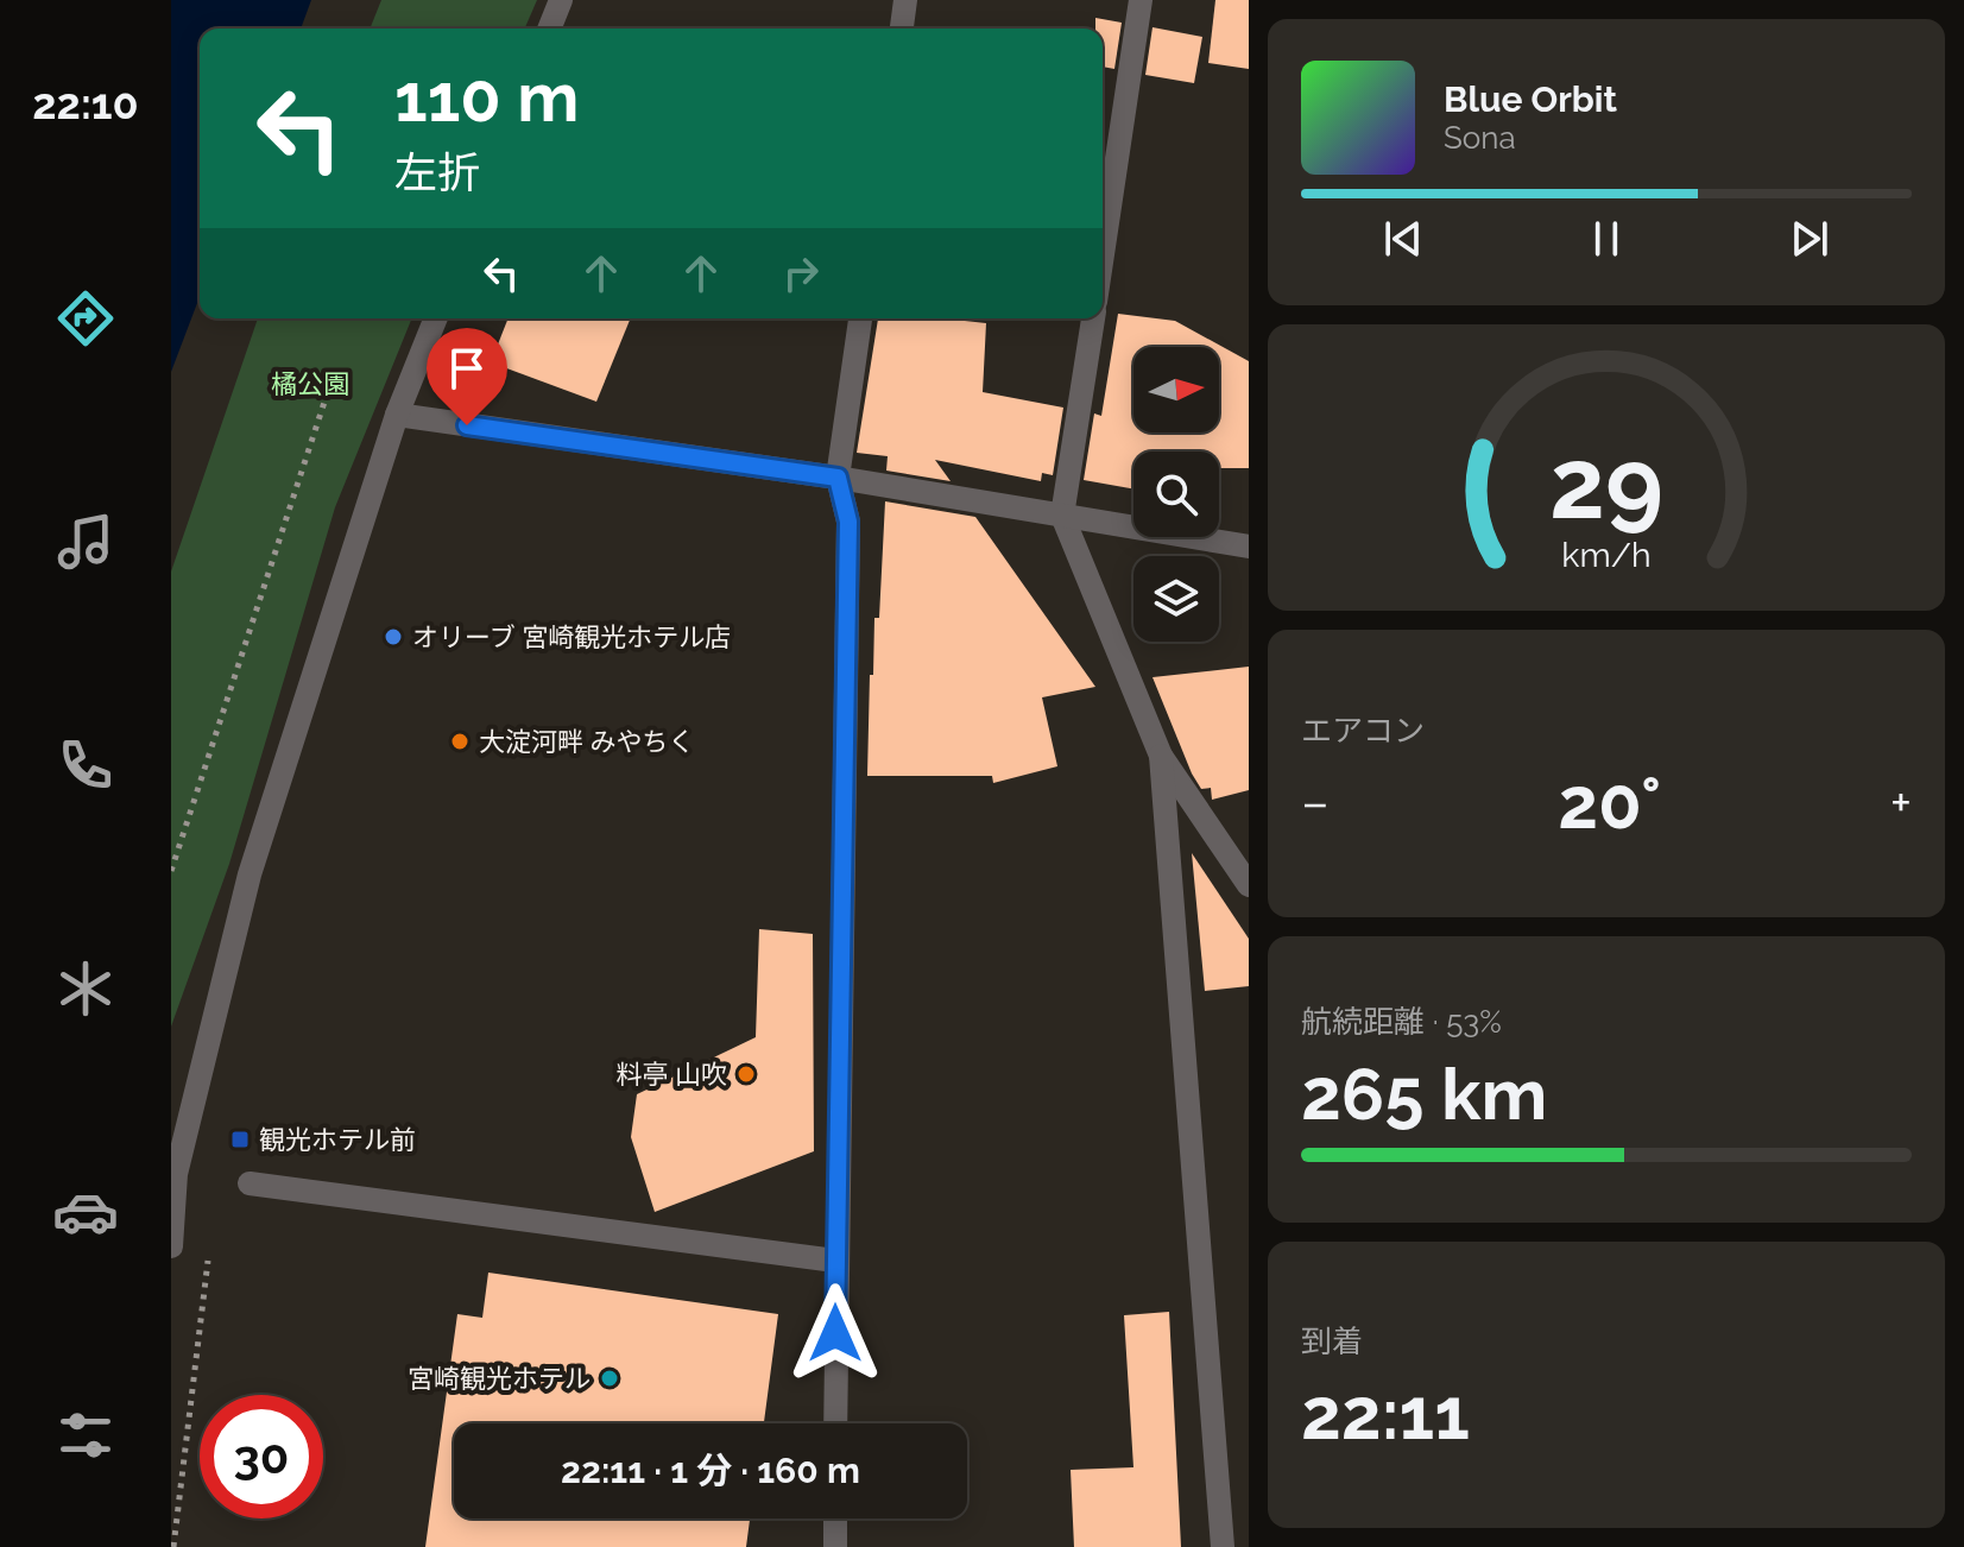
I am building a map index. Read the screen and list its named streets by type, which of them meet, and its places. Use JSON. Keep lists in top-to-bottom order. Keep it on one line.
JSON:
{"parks":["橘公園"],"places":{"other":["オリーブ 宮崎観光ホテル店","大淀河畔 みやちく","料亭 山吹","宮崎観光ホテル"],"transit":["観光ホテル前"]},"north":"right","page":{"tabs":"22:10","turn":["110 m","左折"],"song":["Blue Orbit","Sona"],"tile":["エアコン",["航続距離 · 53%","265 km"],["到着","22:11"]],"heat":["−","20°","+"],"limit":"30","trip":"22:11 · 1 分 · 160 m","gauge":["29","km/h"]}}
